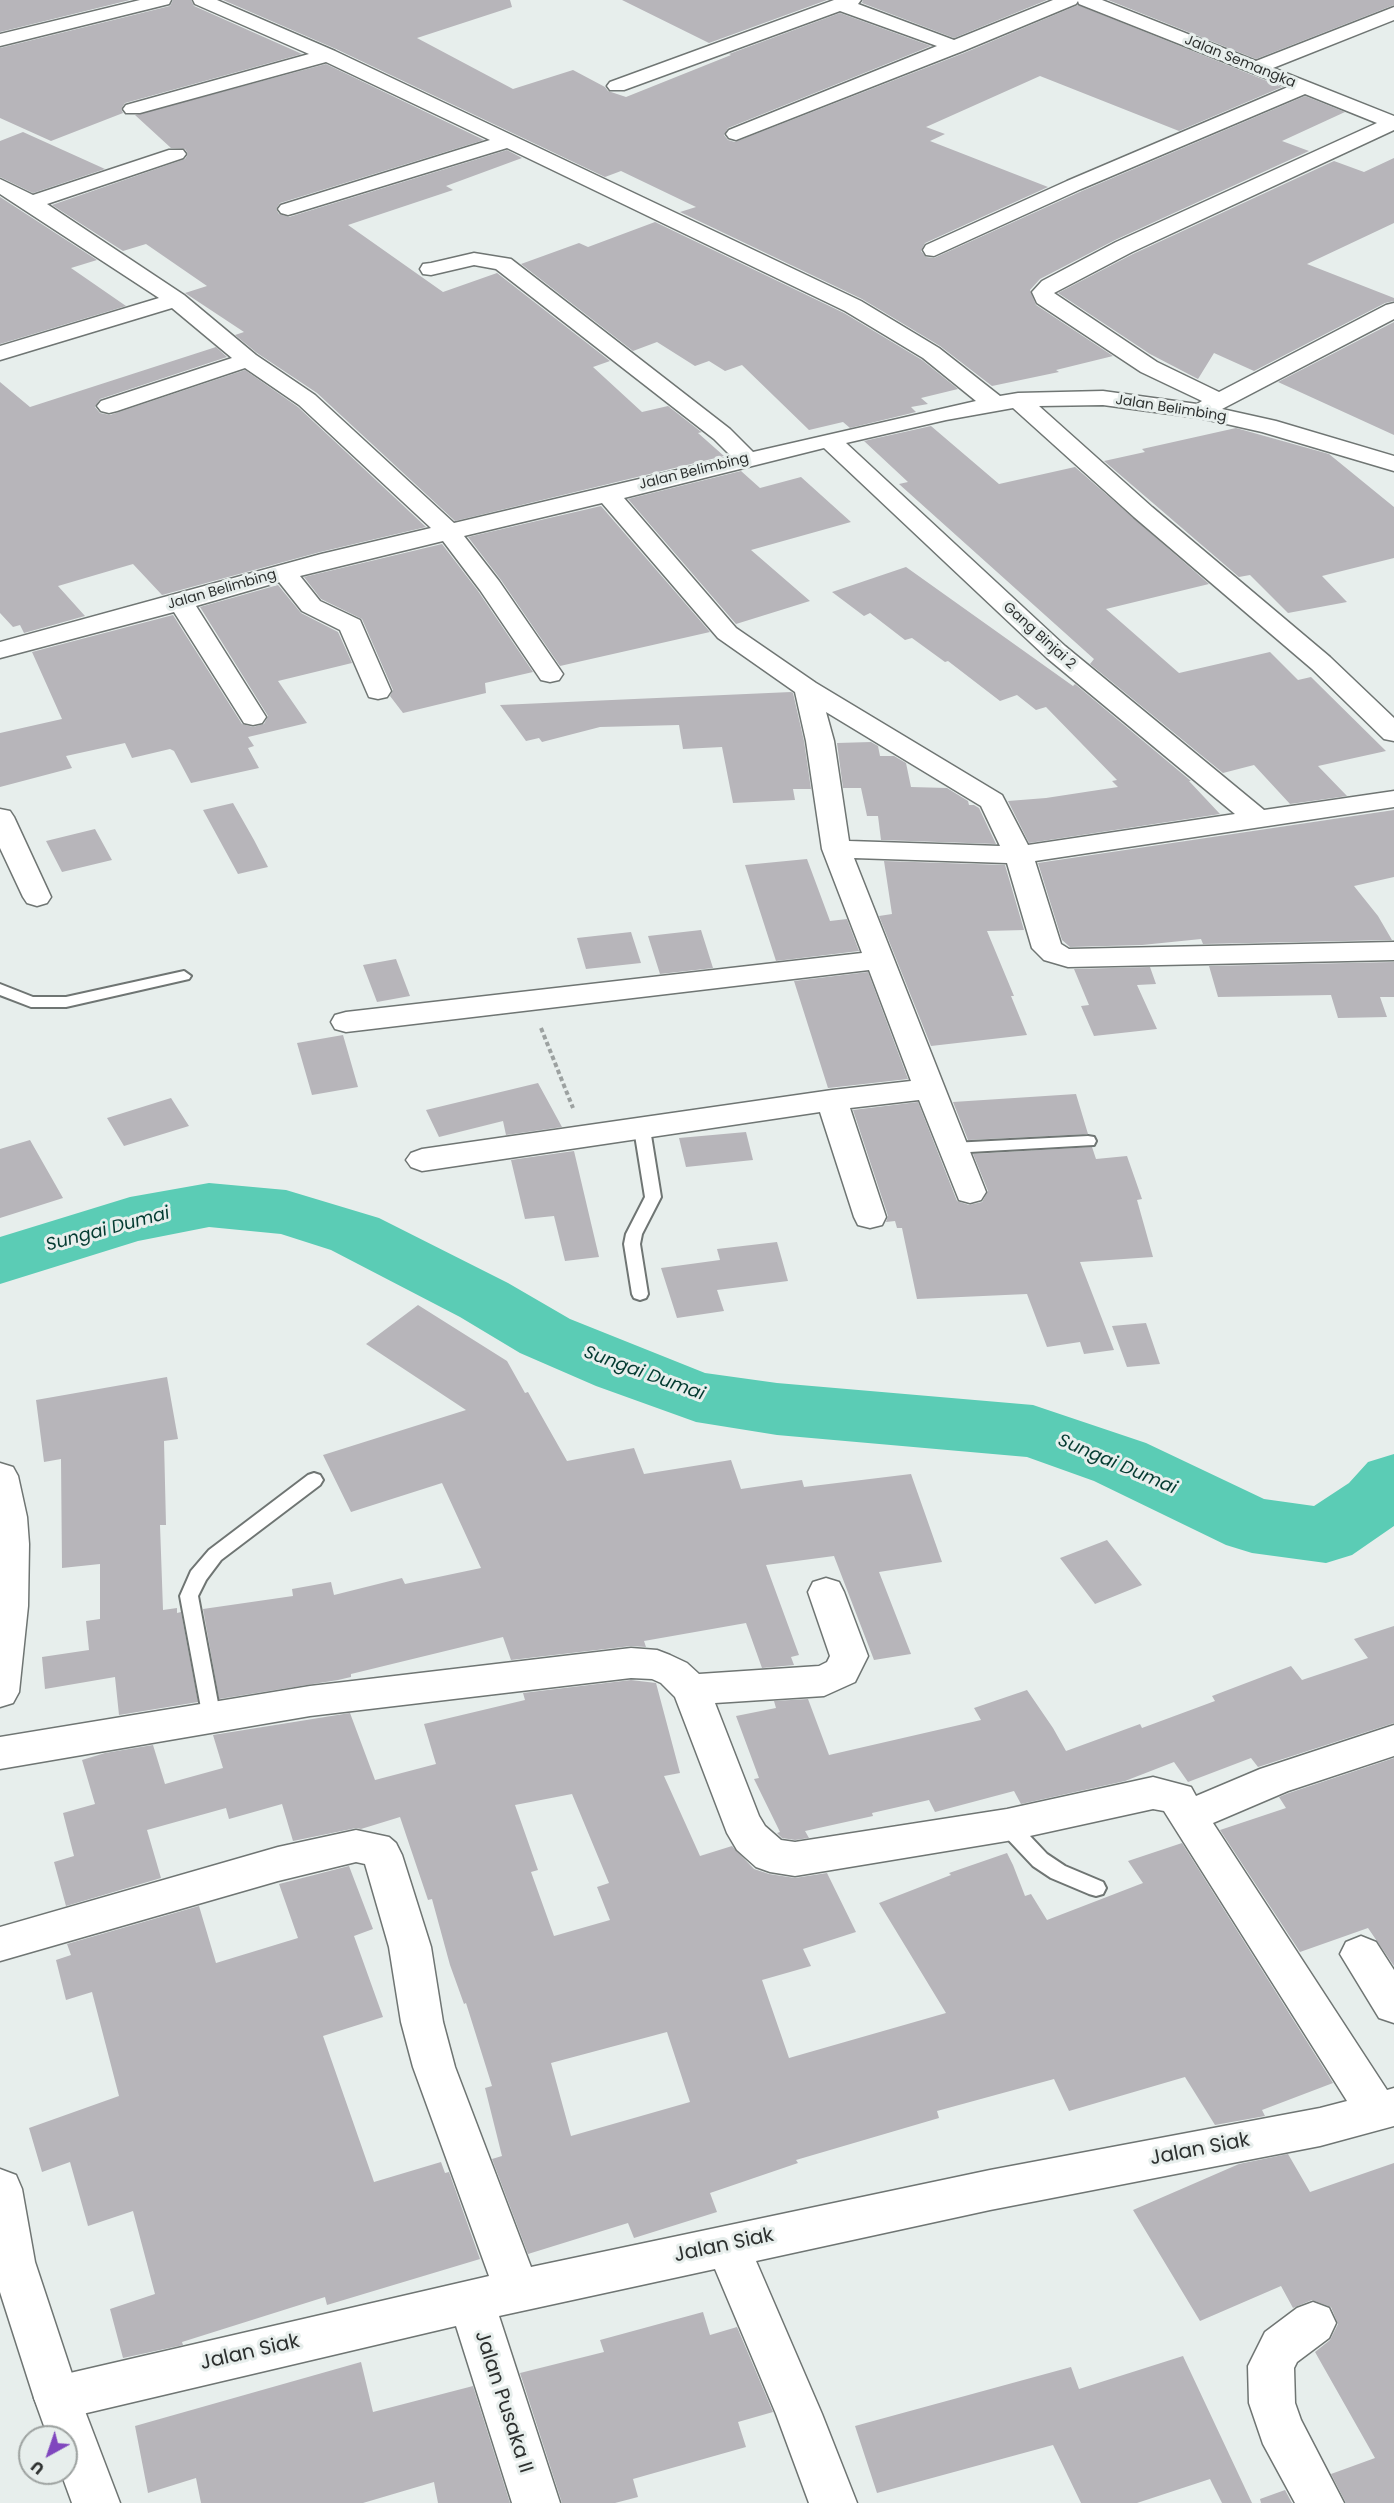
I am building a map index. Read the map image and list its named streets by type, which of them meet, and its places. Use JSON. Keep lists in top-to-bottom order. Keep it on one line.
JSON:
{"streets":{"street":["Jalan Semangka","Jalan Belimbing","Gang Binjai 2","Jalan Siak","Jalan Pusaka II"]},"crossings":[["Jalan Belimbing","Gang Binjai 2"],["Jalan Siak","Jalan Pusaka II"]],"water":["Sungai Dumai"],"north":"bottom left"}
